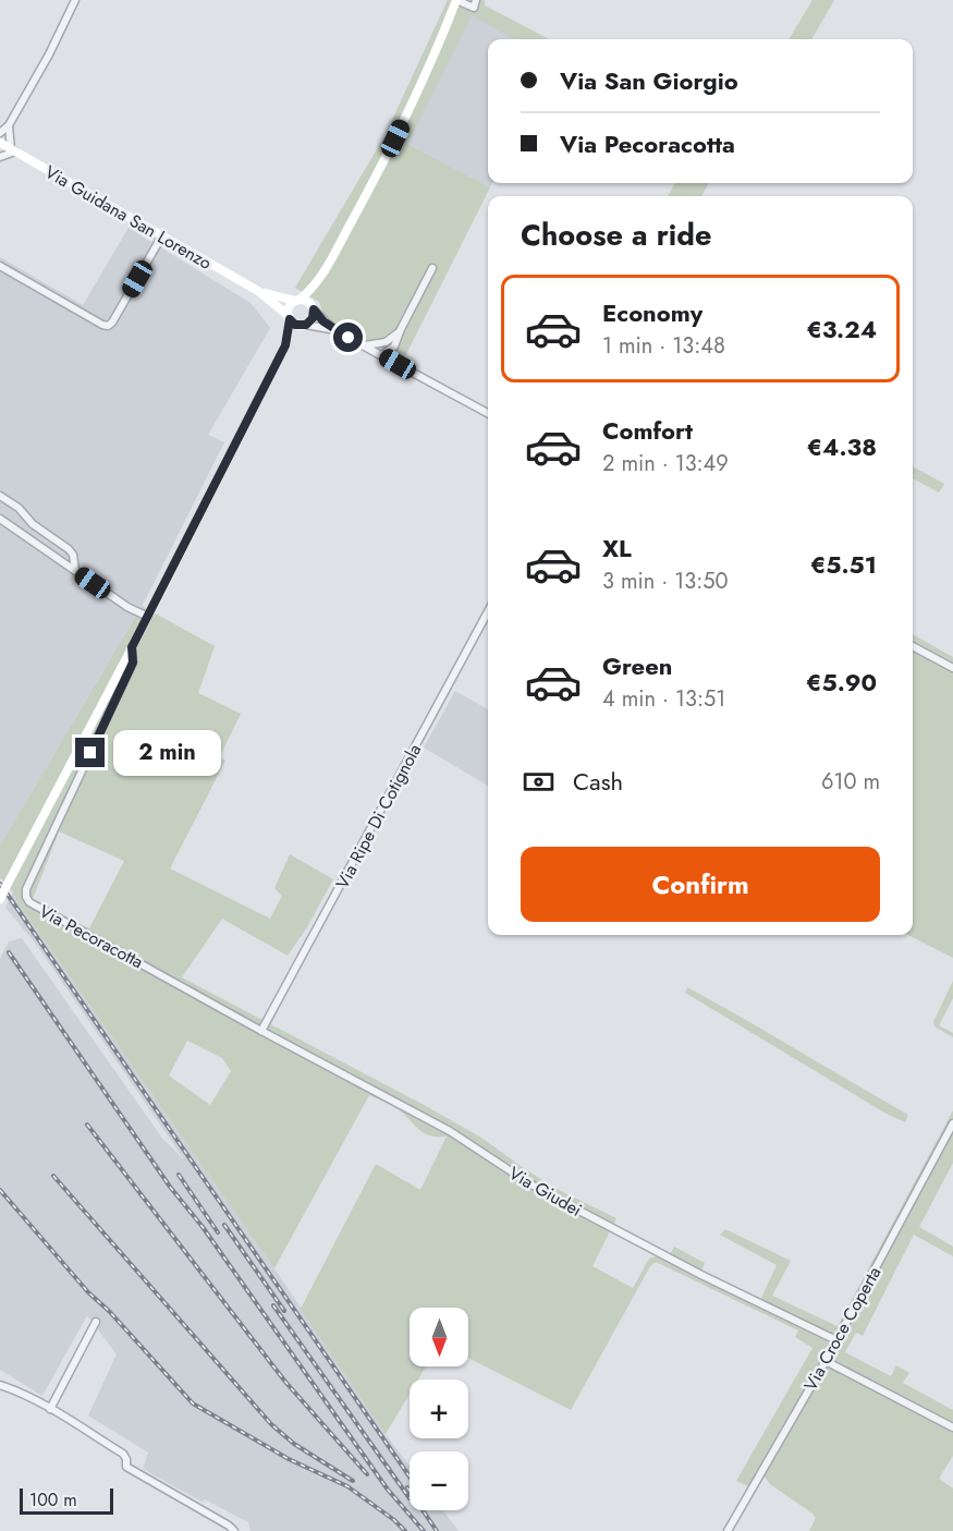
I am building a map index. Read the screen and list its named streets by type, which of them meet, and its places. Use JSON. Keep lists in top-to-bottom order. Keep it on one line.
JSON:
{"streets":{"main road":["Via Guidana San Lorenzo"],"street":["Via Ripe Di Cotignola","Via Pecoracotta","Via Giudei","Via Croce Coperta"]},"crossings":[["Via Ripe Di Cotignola","Via Pecoracotta"],["Via Ripe Di Cotignola","Via Giudei"],["Via Pecoracotta","Via Giudei"],["Via Giudei","Via Croce Coperta"]],"scale_bar":"100 m","north":"bottom","page":{"banner":["Via San Giorgio","Via Pecoracotta"],"heading":"Choose a ride","list":[{"name":"Economy","note":"1 min · 13:48","value":"€3.24"},{"name":"Comfort","note":"2 min · 13:49","value":"€4.38"},{"name":"XL","note":"3 min · 13:50","value":"€5.51"},{"name":"Green","note":"4 min · 13:51","value":"€5.90"}],"bubble":"2 min","pay":["Cash","610 m"],"buttons":"Confirm","map_buttons":["+","−"],"scale":"100 m"}}
